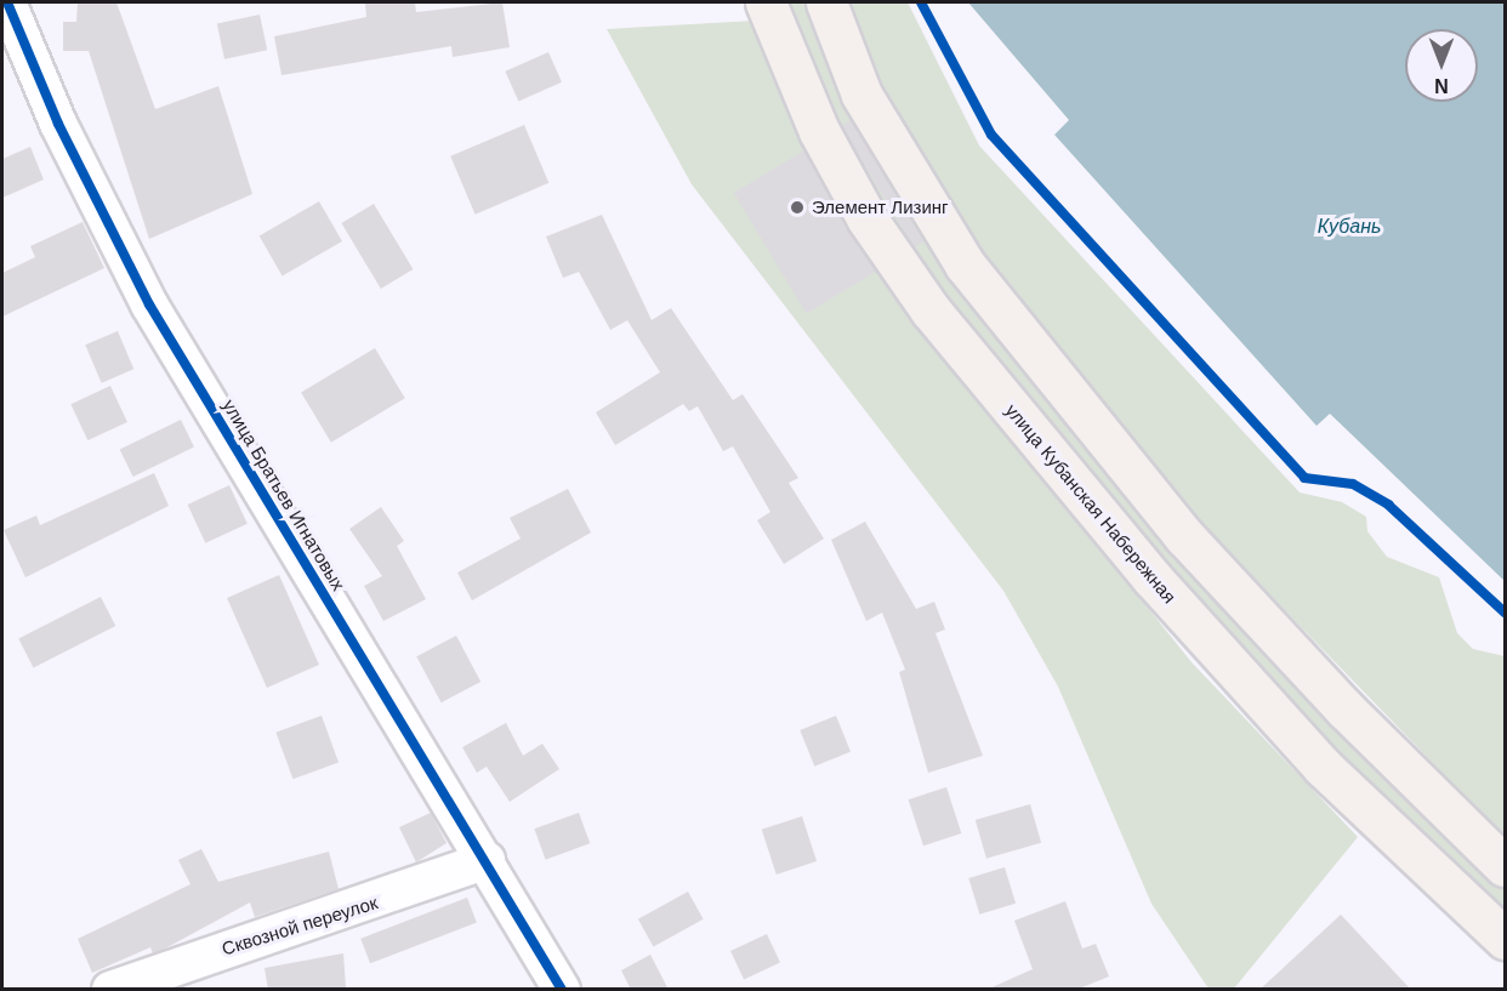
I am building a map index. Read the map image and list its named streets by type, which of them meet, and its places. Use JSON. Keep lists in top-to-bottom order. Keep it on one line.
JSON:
{"streets":{"main road":["улица Кубанская Набережная"],"street":["улица Братьев Игнатовых","Сквозной переулок"]},"crossings":[["улица Братьев Игнатовых","Сквозной переулок"]],"water":["Кубань"],"places":["Элемент Лизинг"],"north":"bottom"}
